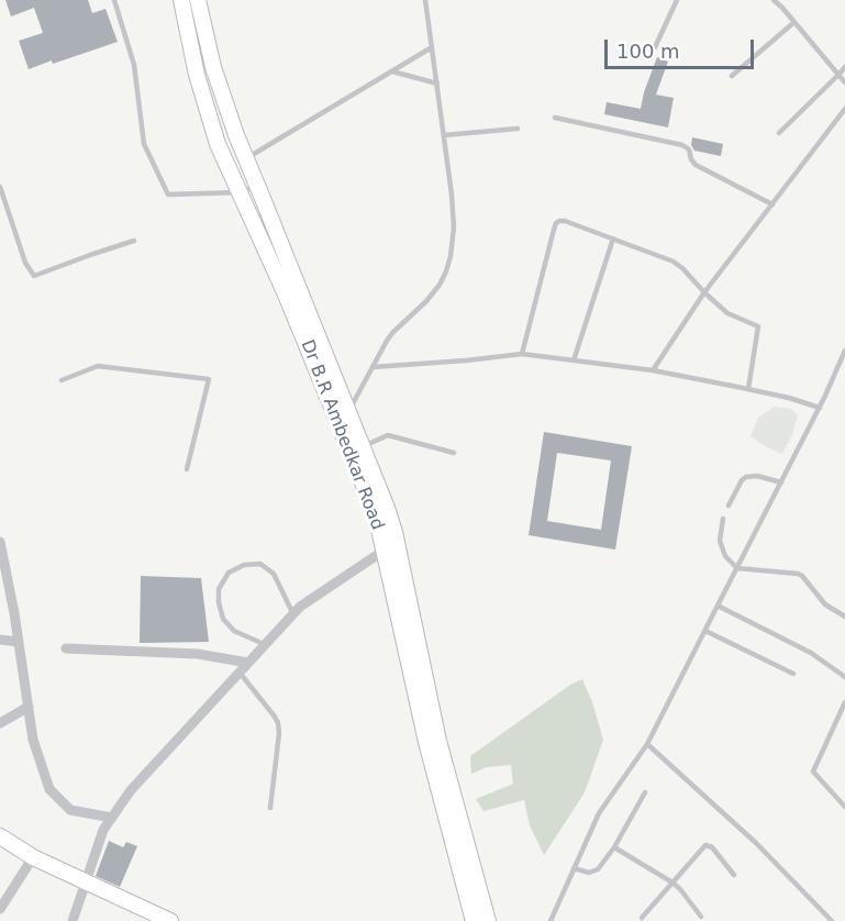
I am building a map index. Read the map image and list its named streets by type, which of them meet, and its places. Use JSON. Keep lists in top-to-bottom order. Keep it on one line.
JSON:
{"streets":{"street":["Dr B.R Ambedkar Road"]},"scale_bar":"100 m"}
